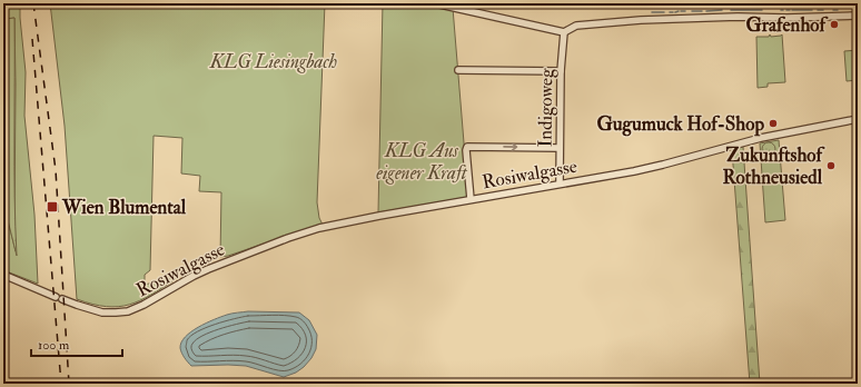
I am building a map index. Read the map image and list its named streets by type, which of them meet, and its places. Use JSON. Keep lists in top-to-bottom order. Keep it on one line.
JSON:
{"streets":{"street":["Indigoweg","Rosiwalgasse"]},"crossings":[["Indigoweg","Rosiwalgasse"]],"parks":["KLG Liesingbach","KLG Aus eigener Kraft"],"places":{"other":["Grafenhof","Gugumuck Hof-Shop","Zukunftshof Rothneusiedl"],"transit":["Wien Blumental"]},"scale_bar":"100 m"}
